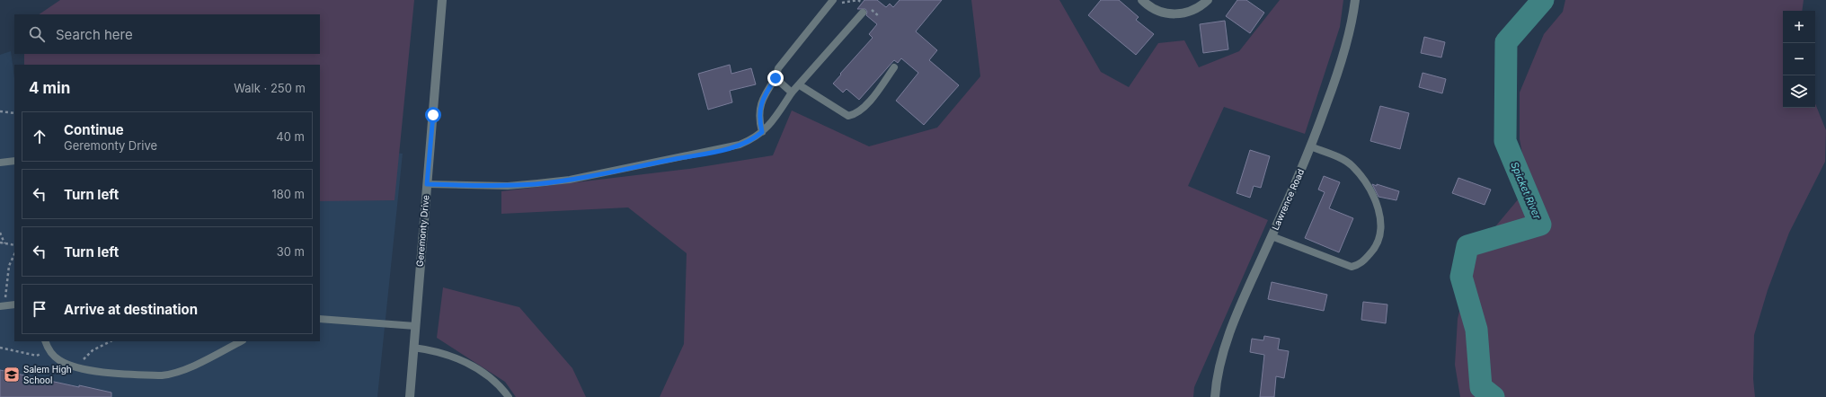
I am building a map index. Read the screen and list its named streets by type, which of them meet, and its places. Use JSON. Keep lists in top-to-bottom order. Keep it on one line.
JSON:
{"streets":{"street":["Lawrence Road","Geremonty Drive"]},"water":["Spicket River"],"places":{"school or university":["Salem High School"]},"page":{"map_buttons":["+","−"],"search":"Search here","heading":["4 min","Walk · 250 m"],"list":[["Continue","Geremonty Drive","40 m"],["Turn left","180 m"],["Turn left","30 m"],"Arrive at destination"]}}
